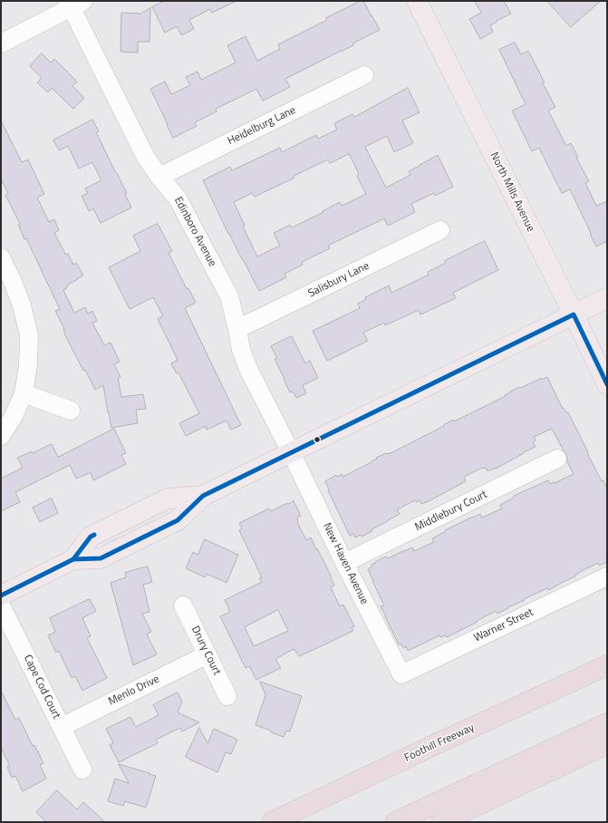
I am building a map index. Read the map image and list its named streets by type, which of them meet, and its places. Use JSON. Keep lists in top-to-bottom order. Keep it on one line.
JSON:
{"streets":{"highway":["Foothill Freeway"],"main road":["North Mills Avenue"],"street":["Heidelburg Lane","Edinboro Avenue","Salisbury Lane","Middlebury Court","New Haven Avenue","Warner Street","Drury Court","Cape Cod Court","Menlo Drive"]},"crossings":[["Heidelburg Lane","Edinboro Avenue"],["Edinboro Avenue","Salisbury Lane"],["Edinboro Avenue","New Haven Avenue"],["Middlebury Court","New Haven Avenue"],["New Haven Avenue","Warner Street"],["Drury Court","Menlo Drive"],["Cape Cod Court","Menlo Drive"]]}
